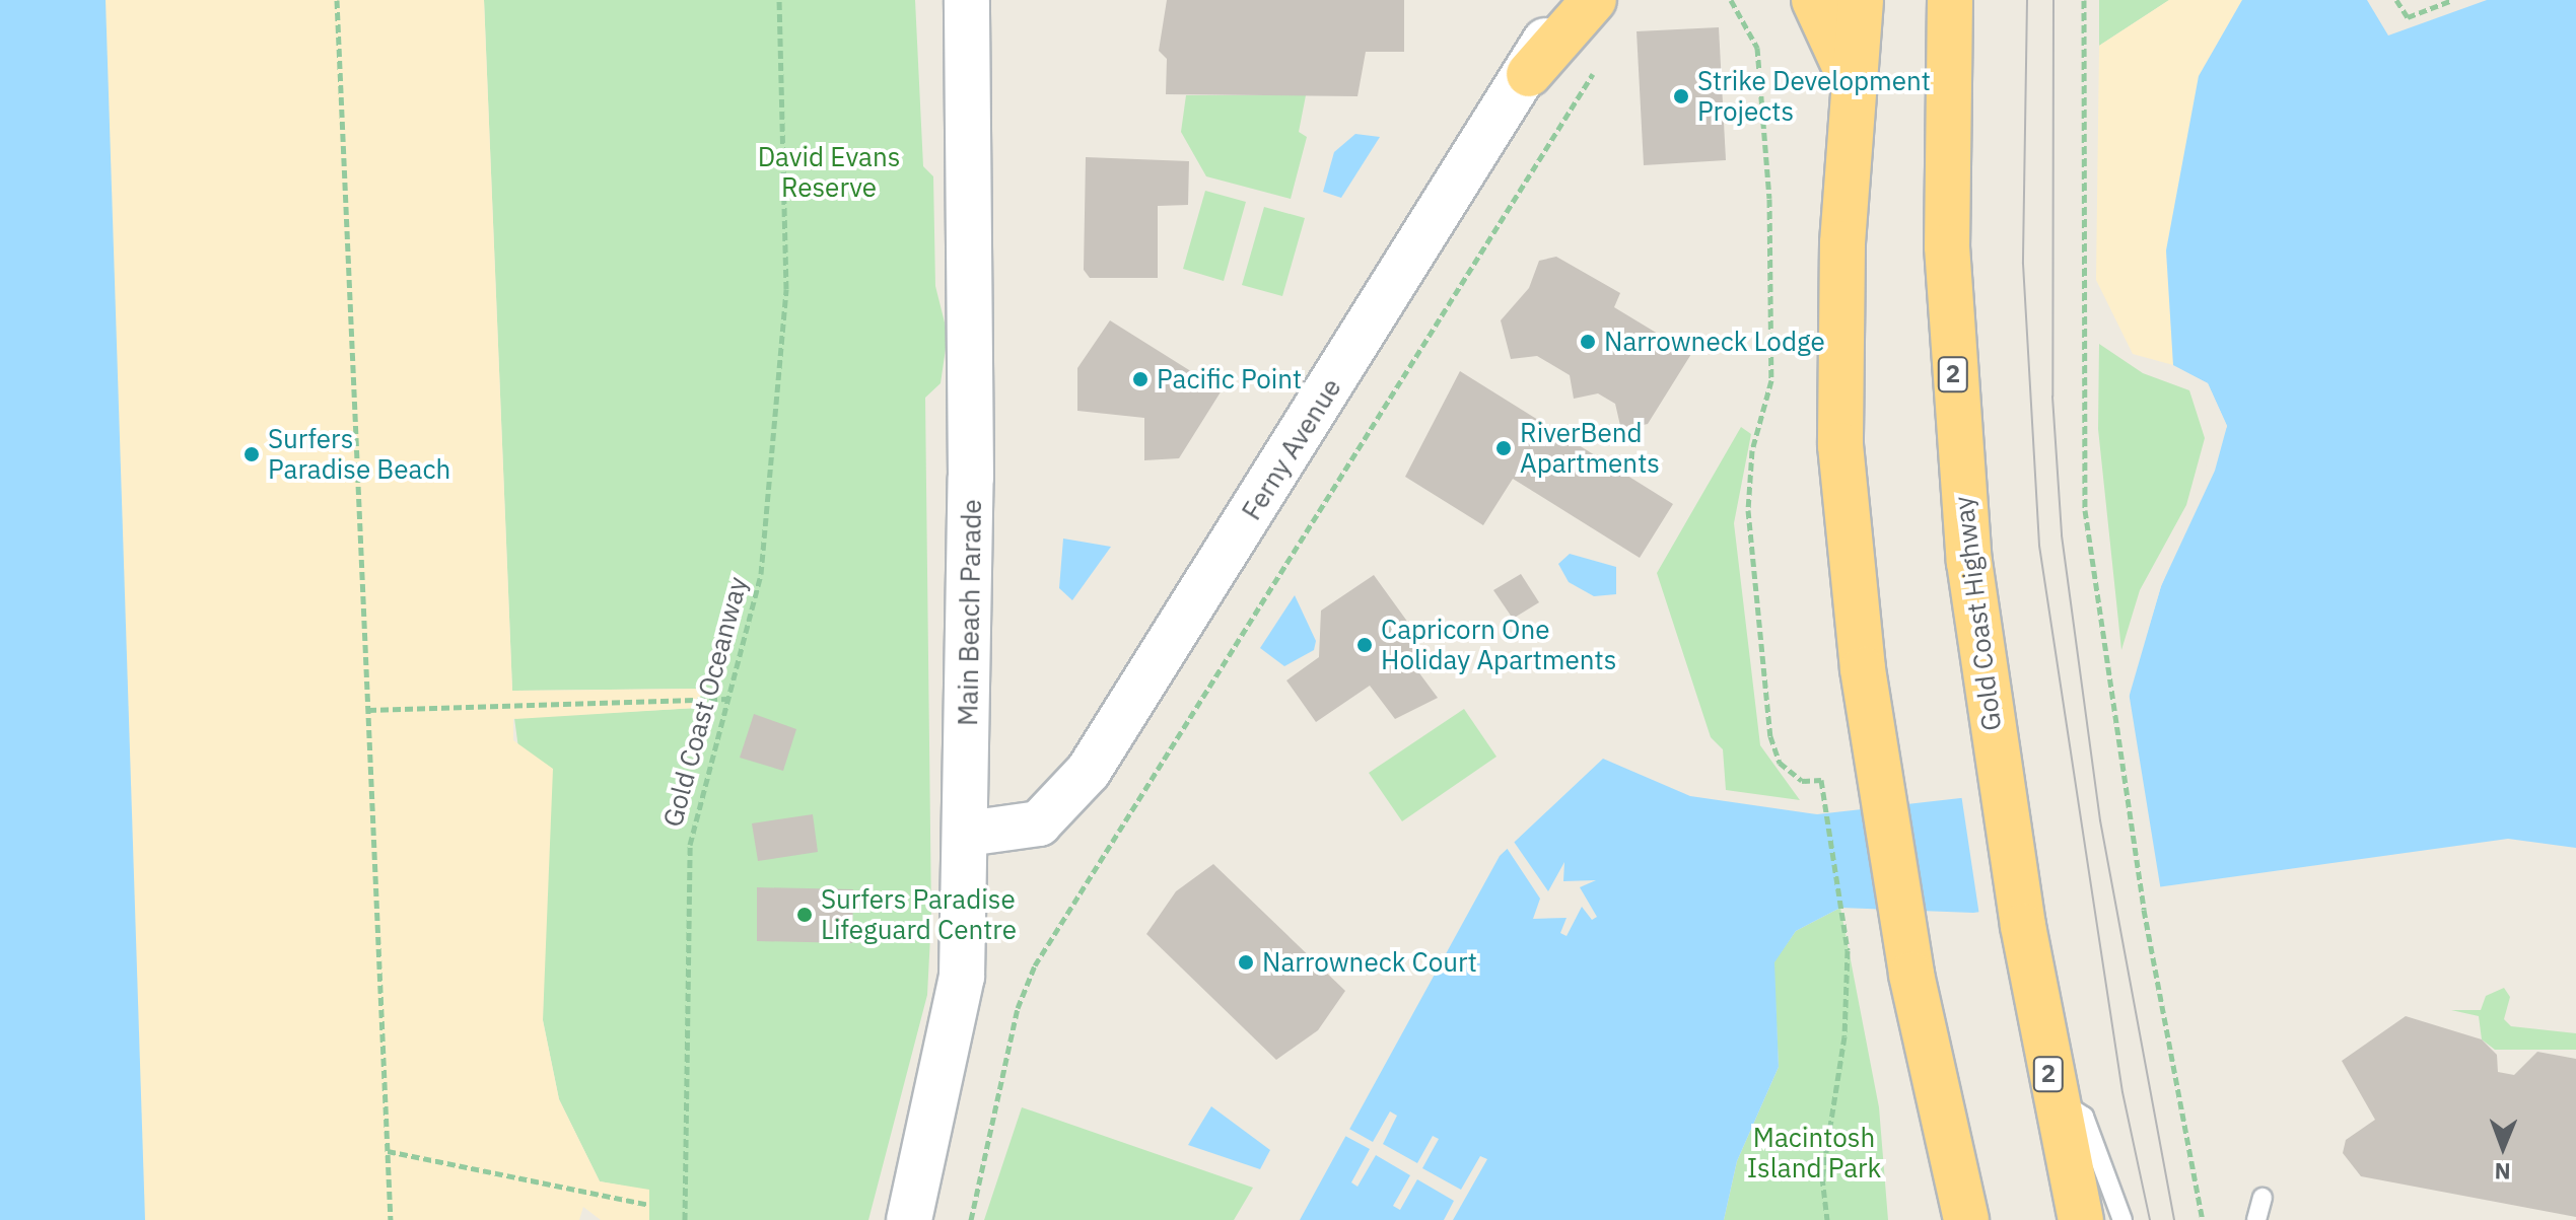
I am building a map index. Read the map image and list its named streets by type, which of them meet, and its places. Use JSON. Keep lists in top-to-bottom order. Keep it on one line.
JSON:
{"streets":{"highway":["2","Gold Coast Highway"],"street":["Ferny Avenue","Main Beach Parade"],"path":["Gold Coast Oceanway"]},"crossings":[["Ferny Avenue","Main Beach Parade"]],"parks":["David Evans Reserve","Macintosh Island Park"],"places":["Strike Development Projects","Narrowneck Lodge","Pacific Point","RiverBend Apartments","Surfers Paradise Beach","Capricorn One Holiday Apartments","Surfers Paradise Lifeguard Centre","Narrowneck Court"],"north":"bottom"}
